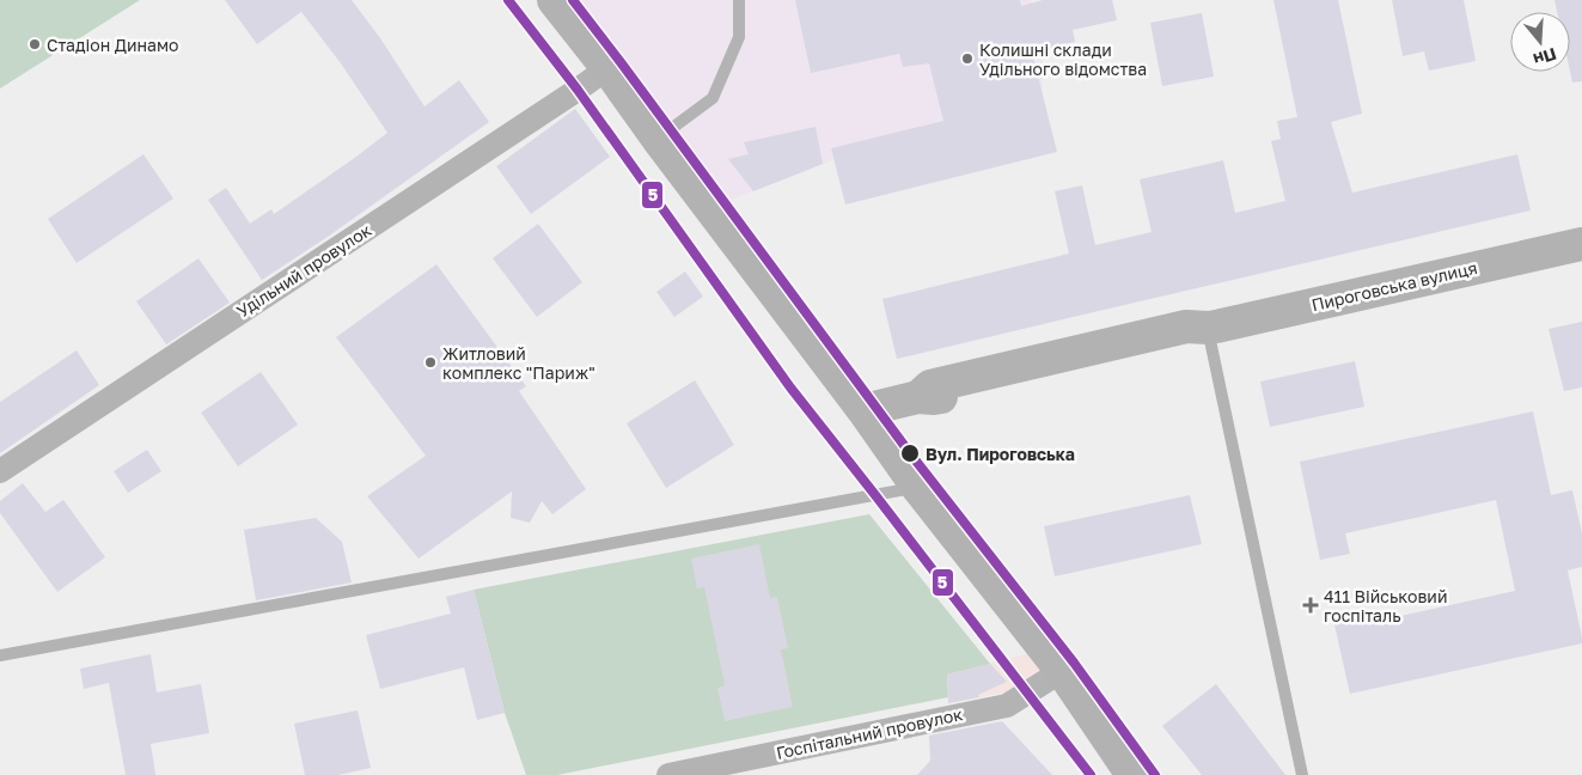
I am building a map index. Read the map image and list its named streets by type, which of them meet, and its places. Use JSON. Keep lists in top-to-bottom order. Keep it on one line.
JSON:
{"streets":{"street":["Удільний провулок","Пироговська вулиця","Госпітальний провулок"]},"places":{"other":["Стадіон Динамо","Колишні склади Удільного відомства","Житловий комплекс \"Париж\"","Вул. Пироговська"],"health":["411 Військовий госпіталь"]},"lines":["transit line 5"],"north":"bottom"}
